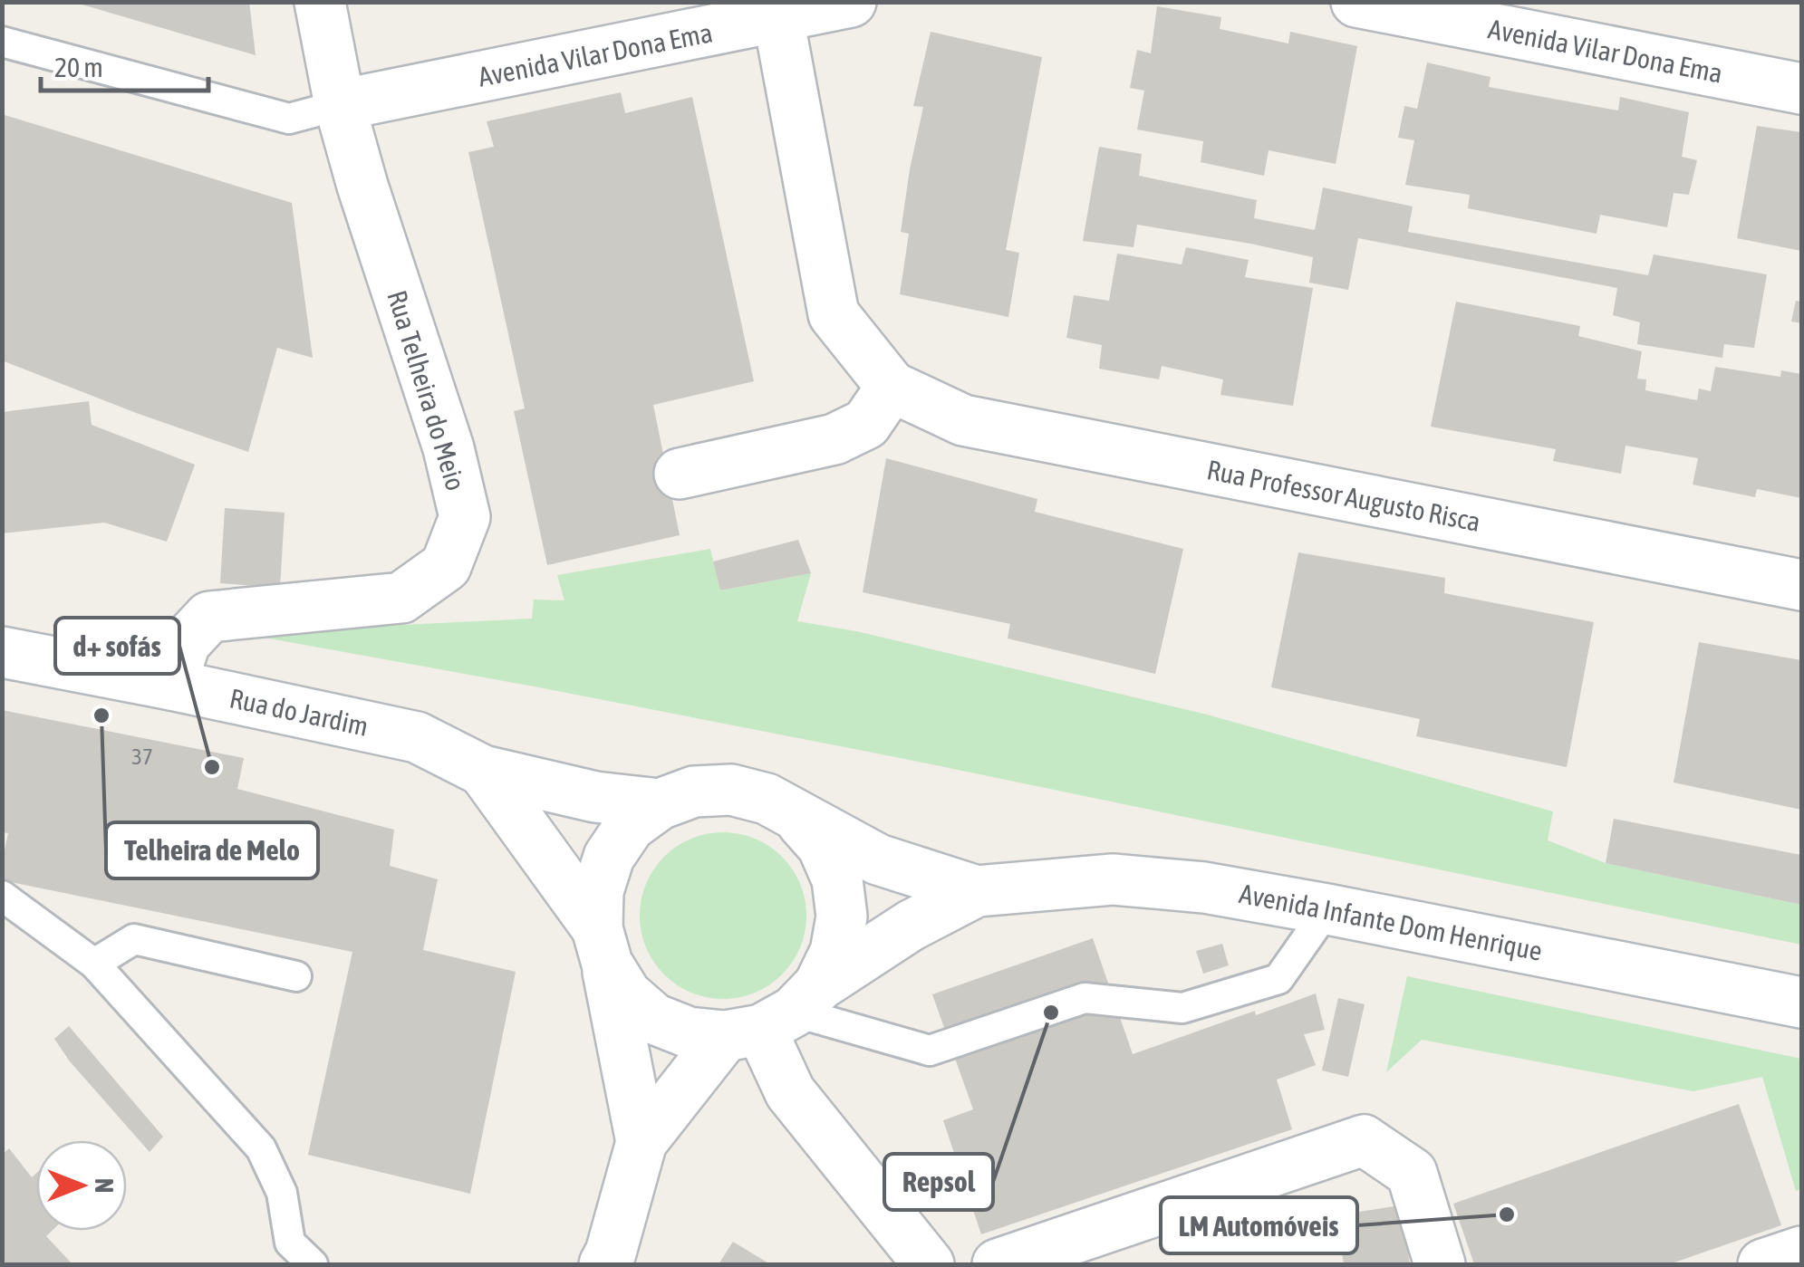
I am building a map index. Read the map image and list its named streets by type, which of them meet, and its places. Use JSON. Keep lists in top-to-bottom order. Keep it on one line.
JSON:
{"streets":{"street":["Avenida Vilar Dona Ema","Rua Telheira do Meio","Rua Professor Augusto Risca","Rua do Jardim","Avenida Infante Dom Henrique"]},"crossings":[["Avenida Vilar Dona Ema","Rua Telheira do Meio"],["Avenida Vilar Dona Ema","Rua Professor Augusto Risca"],["Rua Telheira do Meio","Rua do Jardim"],["Rua do Jardim","Avenida Infante Dom Henrique"]],"places":["Telheira de Melo","d+ sofás","Repsol","LM Automóveis"],"house_numbers":["37"],"scale_bar":"20 m","north":"right"}
